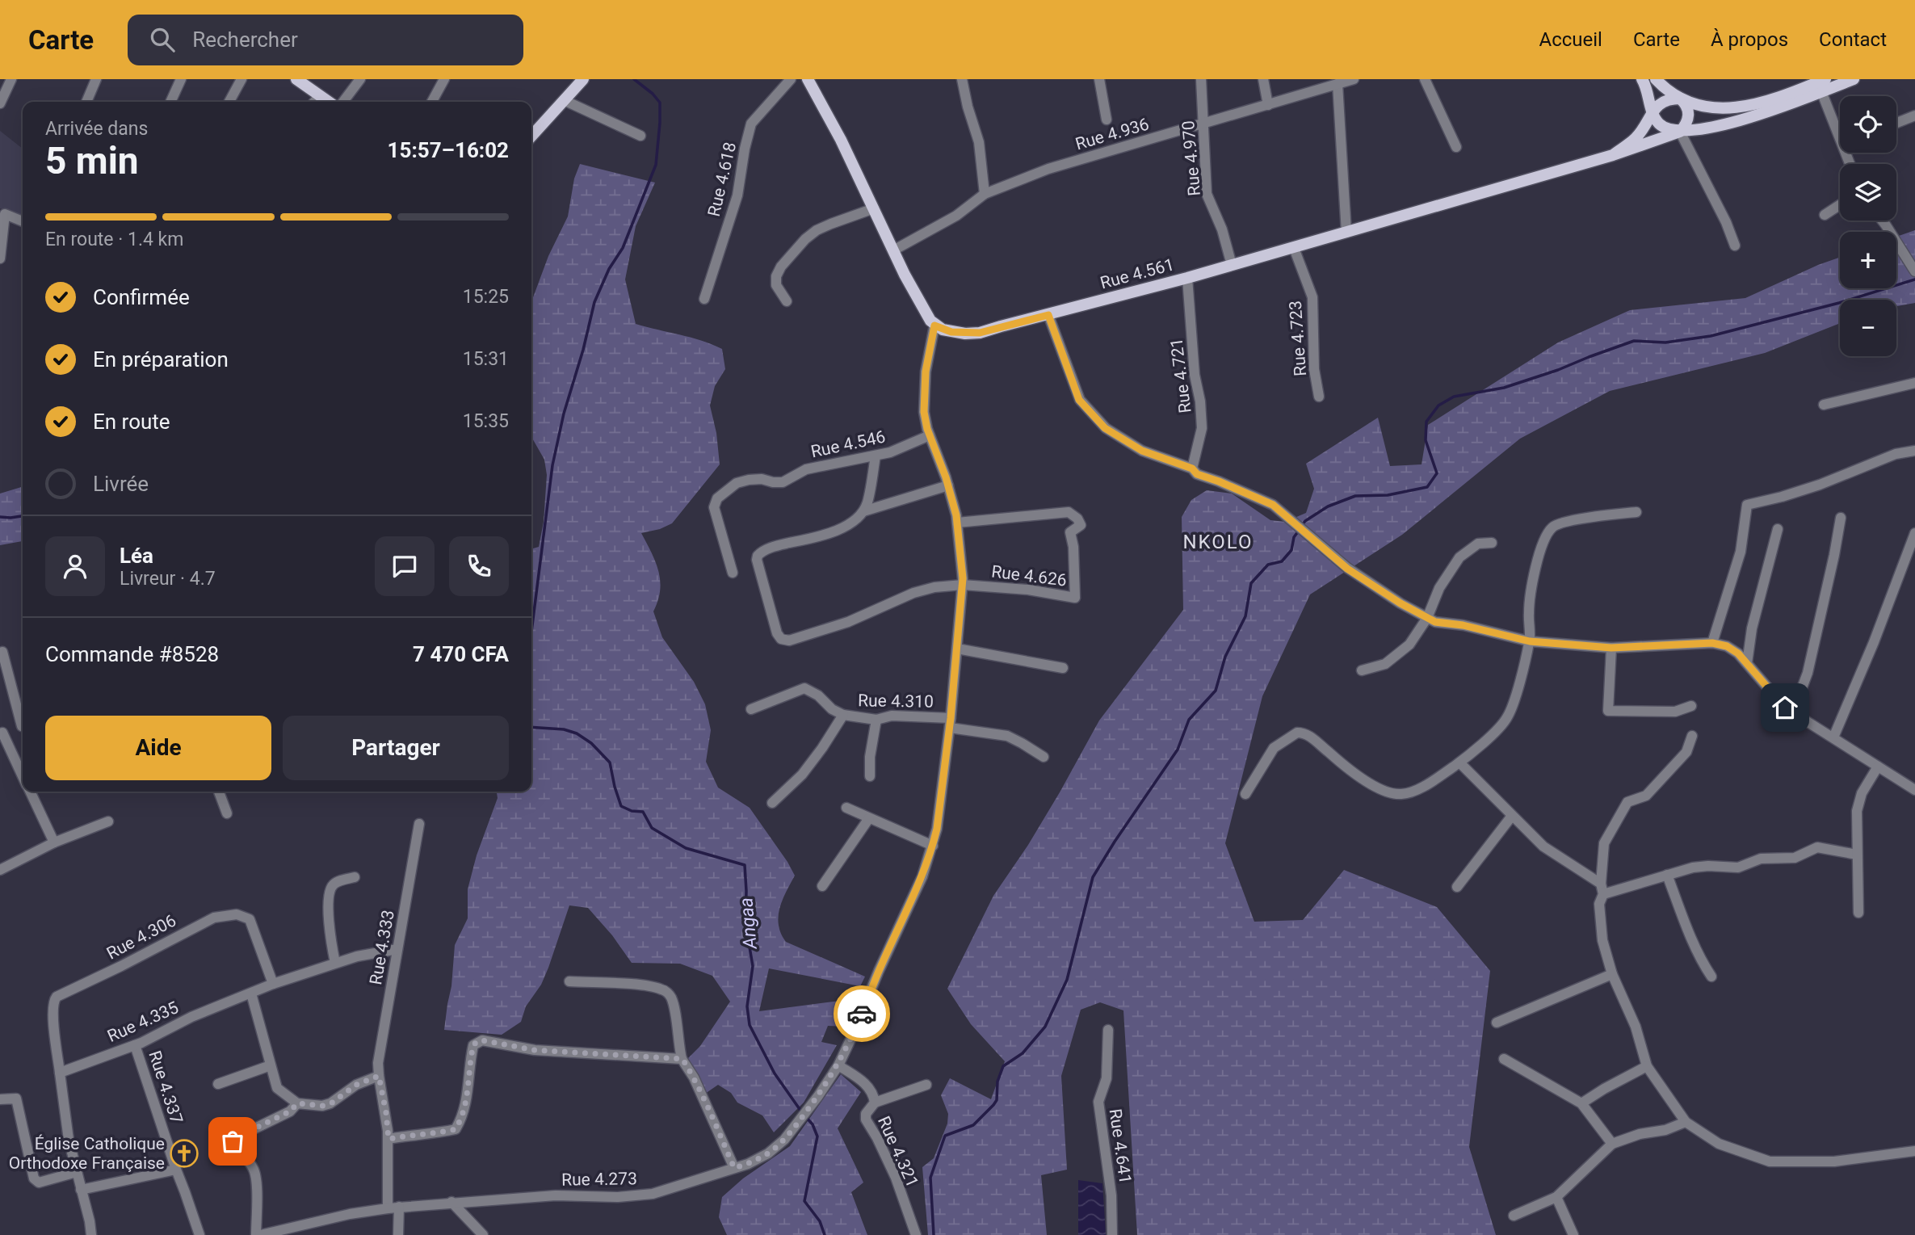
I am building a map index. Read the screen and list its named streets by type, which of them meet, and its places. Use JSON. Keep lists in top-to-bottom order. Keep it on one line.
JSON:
{"streets":{"main road":["Rue 4.561"],"street":["Rue 4.936","Rue 4.970","Rue 4.618","Rue 4.723","Rue 4.721","Rue 4.546","Rue 4.626","Rue 4.310","Rue 4.306","Rue 4.333","Rue 4.335","Rue 4.337","Rue 4.641","Rue 4.321","Rue 4.273"]},"crossings":[["Rue 4.936","Rue 4.970"],["Rue 4.970","Rue 4.561"],["Rue 4.561","Rue 4.723"],["Rue 4.561","Rue 4.721"],["Rue 4.561","Rue 4.273"],["Rue 4.546","Rue 4.273"],["Rue 4.626","Rue 4.273"],["Rue 4.310","Rue 4.273"],["Rue 4.306","Rue 4.335"],["Rue 4.333","Rue 4.335"],["Rue 4.333","Rue 4.273"],["Rue 4.335","Rue 4.337"],["Rue 4.321","Rue 4.273"]],"districts":["NKOLO"],"water":["Angaa"],"places":{"church":["Église Catholique Orthodoxe Française"]},"page":{"header":"Carte","search":"Rechercher","nav":["Accueil","Carte","À propos","Contact"],"map_buttons":["+","−"],"heading":["5 min","Arrivée dans","15:57–16:02"],"panel":["Léa","Livreur · 4.7","Commande #8528","7 470 CFA"],"bar":"En route · 1.4 km","list":[["Confirmée","15:25"],["En préparation","15:31"],["En route","15:35"],"Livrée"],"buttons":["Aide","Partager"]}}
